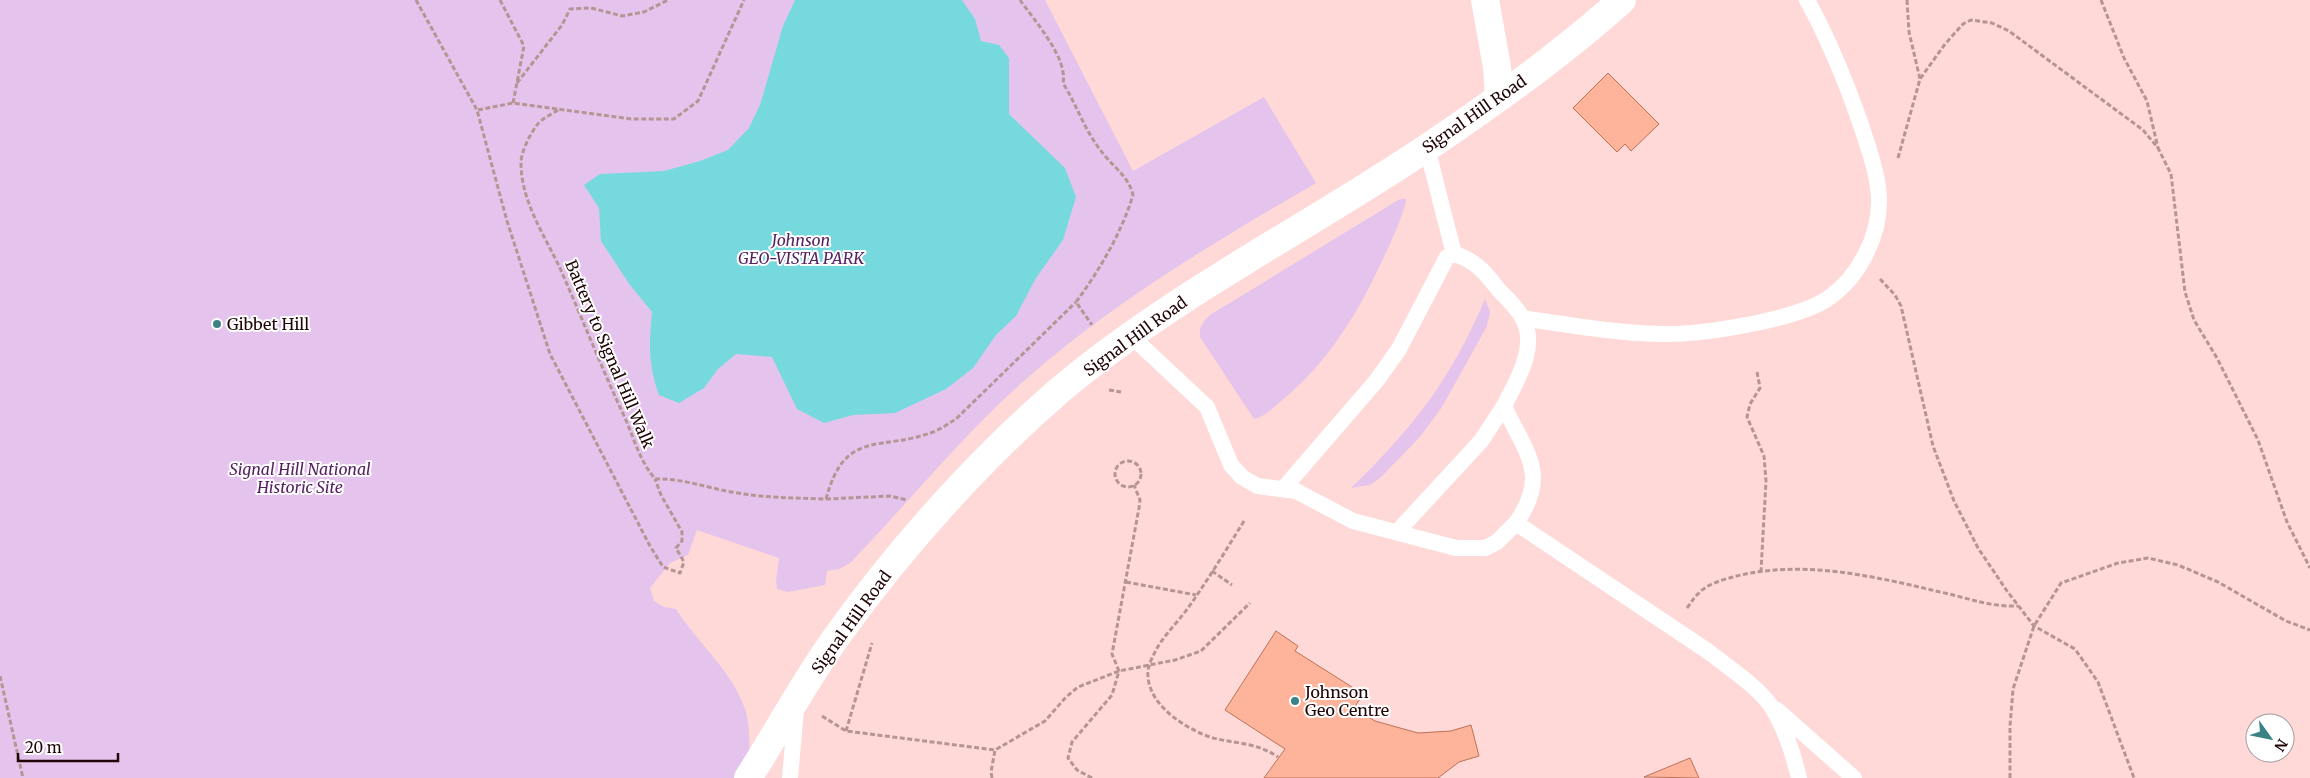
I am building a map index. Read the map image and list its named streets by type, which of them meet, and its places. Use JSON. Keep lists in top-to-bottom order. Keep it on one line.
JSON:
{"streets":{"street":["Signal Hill Road"],"path":["Battery to Signal Hill Walk"]},"parks":["Johnson GEO-VISTA PARK","Signal Hill National Historic Site"],"places":["Gibbet Hill","Johnson Geo Centre"],"scale_bar":"20 m","north":"bottom right"}
